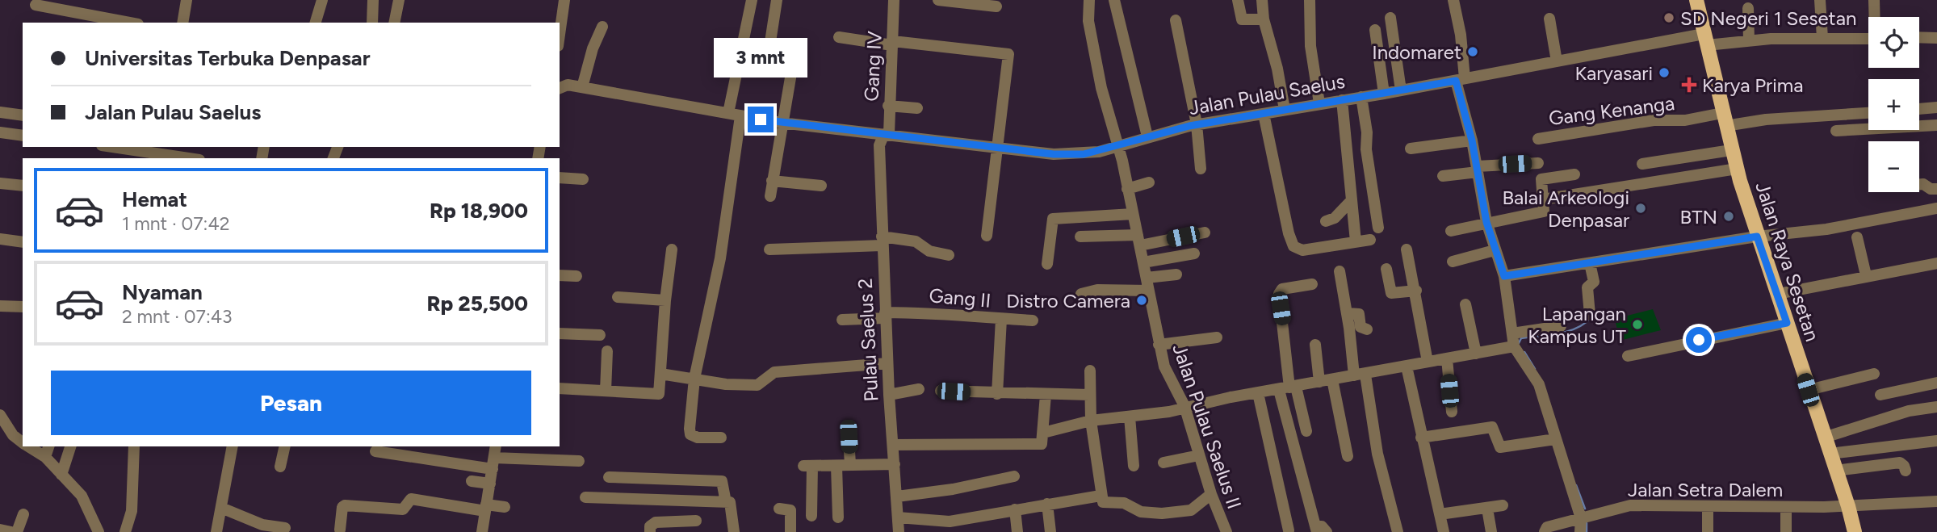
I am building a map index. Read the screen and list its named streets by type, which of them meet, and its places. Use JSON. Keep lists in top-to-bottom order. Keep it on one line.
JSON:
{"streets":{"main road":["Jalan Raya Sesetan"],"street":["Gang IV","Jalan Pulau Saelus","Gang Kenanga","Gang II","Pulau Saelus 2","Jalan Pulau Saelus II","Jalan Setra Dalem"]},"crossings":[["Gang IV","Jalan Pulau Saelus"],["Gang IV","Pulau Saelus 2"],["Jalan Pulau Saelus","Jalan Raya Sesetan"],["Jalan Pulau Saelus","Pulau Saelus 2"],["Jalan Pulau Saelus","Jalan Pulau Saelus II"],["Gang Kenanga","Jalan Raya Sesetan"],["Jalan Raya Sesetan","Jalan Setra Dalem"],["Gang II","Pulau Saelus 2"]],"places":{"other":["SD Negeri 1 Sesetan","Indomaret","Karyasari","Balai Arkeologi Denpasar","BTN","Distro Camera","Lapangan Kampus UT"],"health":["Karya Prima"]},"page":{"map_buttons":["+","−"],"banner":["Universitas Terbuka Denpasar","Jalan Pulau Saelus"],"bubble":"3 mnt","list":[{"name":"Hemat","note":"1 mnt · 07:42","value":"Rp 18,900"},{"name":"Nyaman","note":"2 mnt · 07:43","value":"Rp 25,500"}],"buttons":"Pesan"}}
